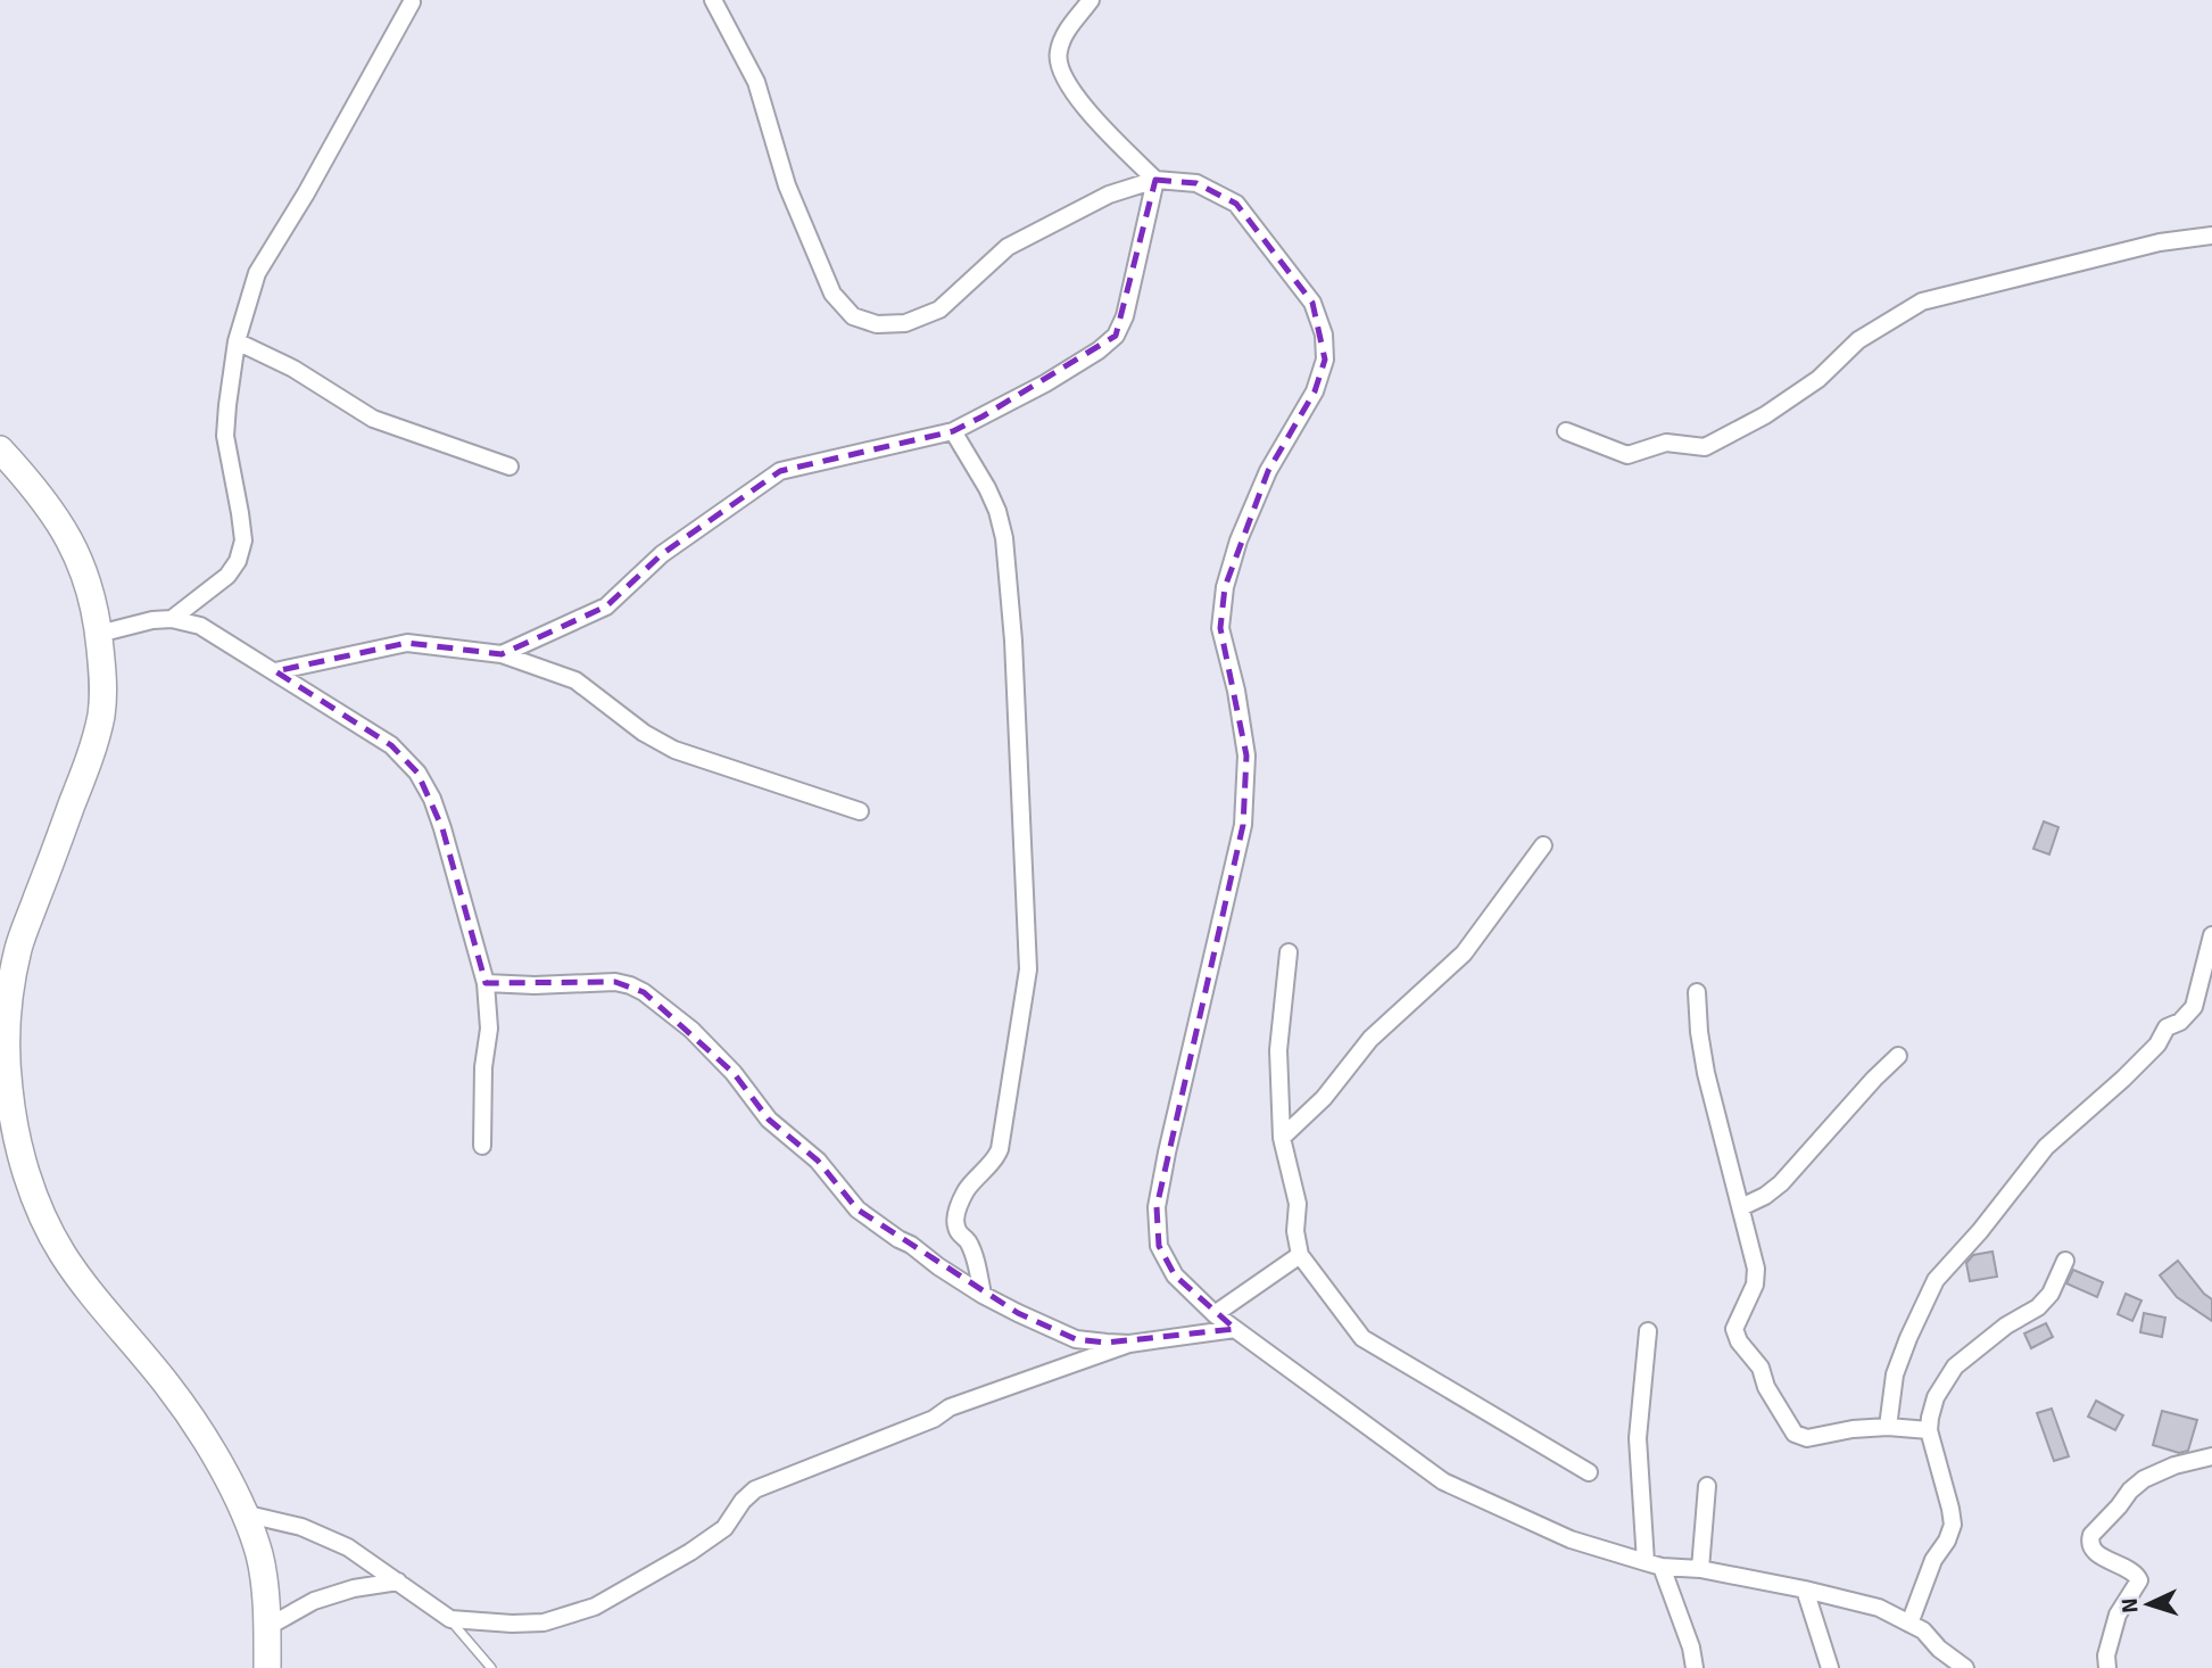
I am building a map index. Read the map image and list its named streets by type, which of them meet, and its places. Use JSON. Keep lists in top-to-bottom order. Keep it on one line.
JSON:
{"north":"left"}
